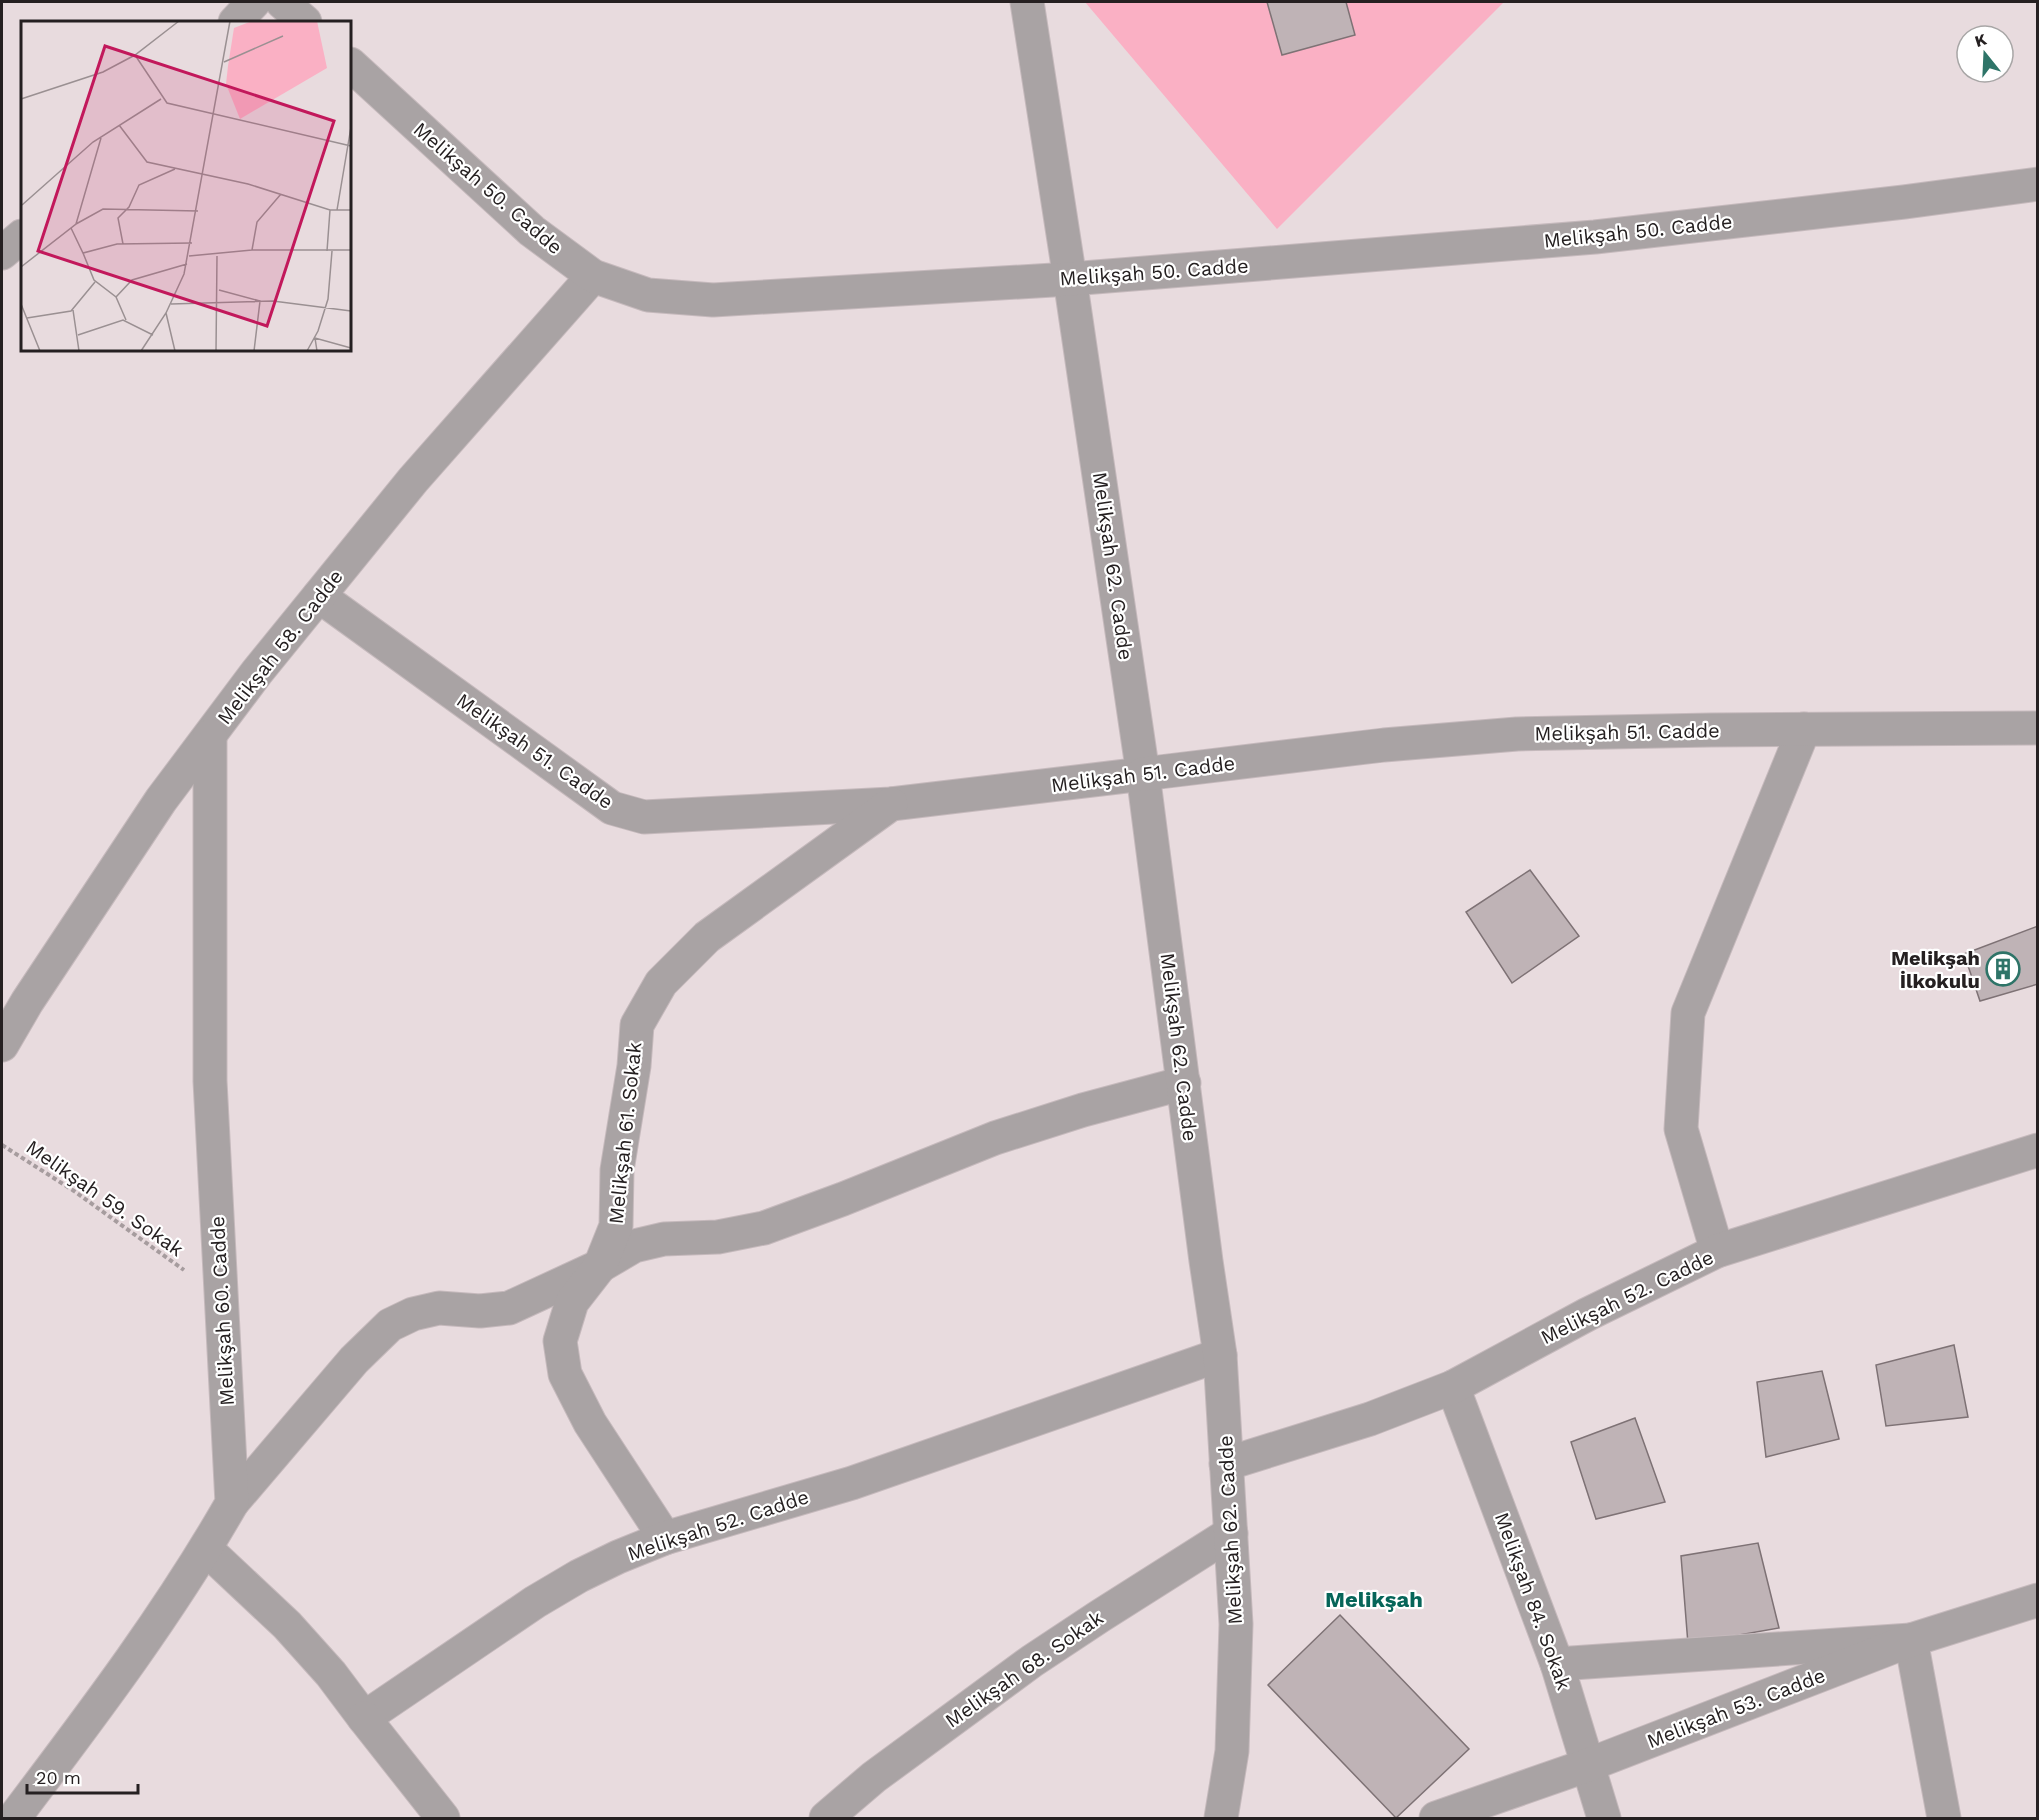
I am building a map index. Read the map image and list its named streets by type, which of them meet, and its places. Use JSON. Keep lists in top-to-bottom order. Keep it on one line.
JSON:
{"streets":{"street":["Melikşah 50. Cadde","Melikşah 62. Cadde","Melikşah 58. Cadde","Melikşah 51. Cadde","Melikşah 61. Sokak","Melikşah 52. Cadde","Melikşah 60. Cadde","Melikşah 84. Sokak","Melikşah 68. Sokak","Melikşah 53. Cadde"],"path":["Melikşah 59. Sokak"]},"crossings":[["Melikşah 50. Cadde","Melikşah 62. Cadde"],["Melikşah 50. Cadde","Melikşah 58. Cadde"],["Melikşah 62. Cadde","Melikşah 51. Cadde"],["Melikşah 62. Cadde","Melikşah 52. Cadde"],["Melikşah 62. Cadde","Melikşah 68. Sokak"],["Melikşah 58. Cadde","Melikşah 51. Cadde"],["Melikşah 58. Cadde","Melikşah 60. Cadde"],["Melikşah 51. Cadde","Melikşah 61. Sokak"],["Melikşah 61. Sokak","Melikşah 52. Cadde"],["Melikşah 59. Sokak","Melikşah 60. Cadde"],["Melikşah 52. Cadde","Melikşah 84. Sokak"],["Melikşah 84. Sokak","Melikşah 53. Cadde"]],"districts":["Melikşah"],"places":{"building":["Melikşah İlkokulu"]},"scale_bar":"20 m","north":"top"}
